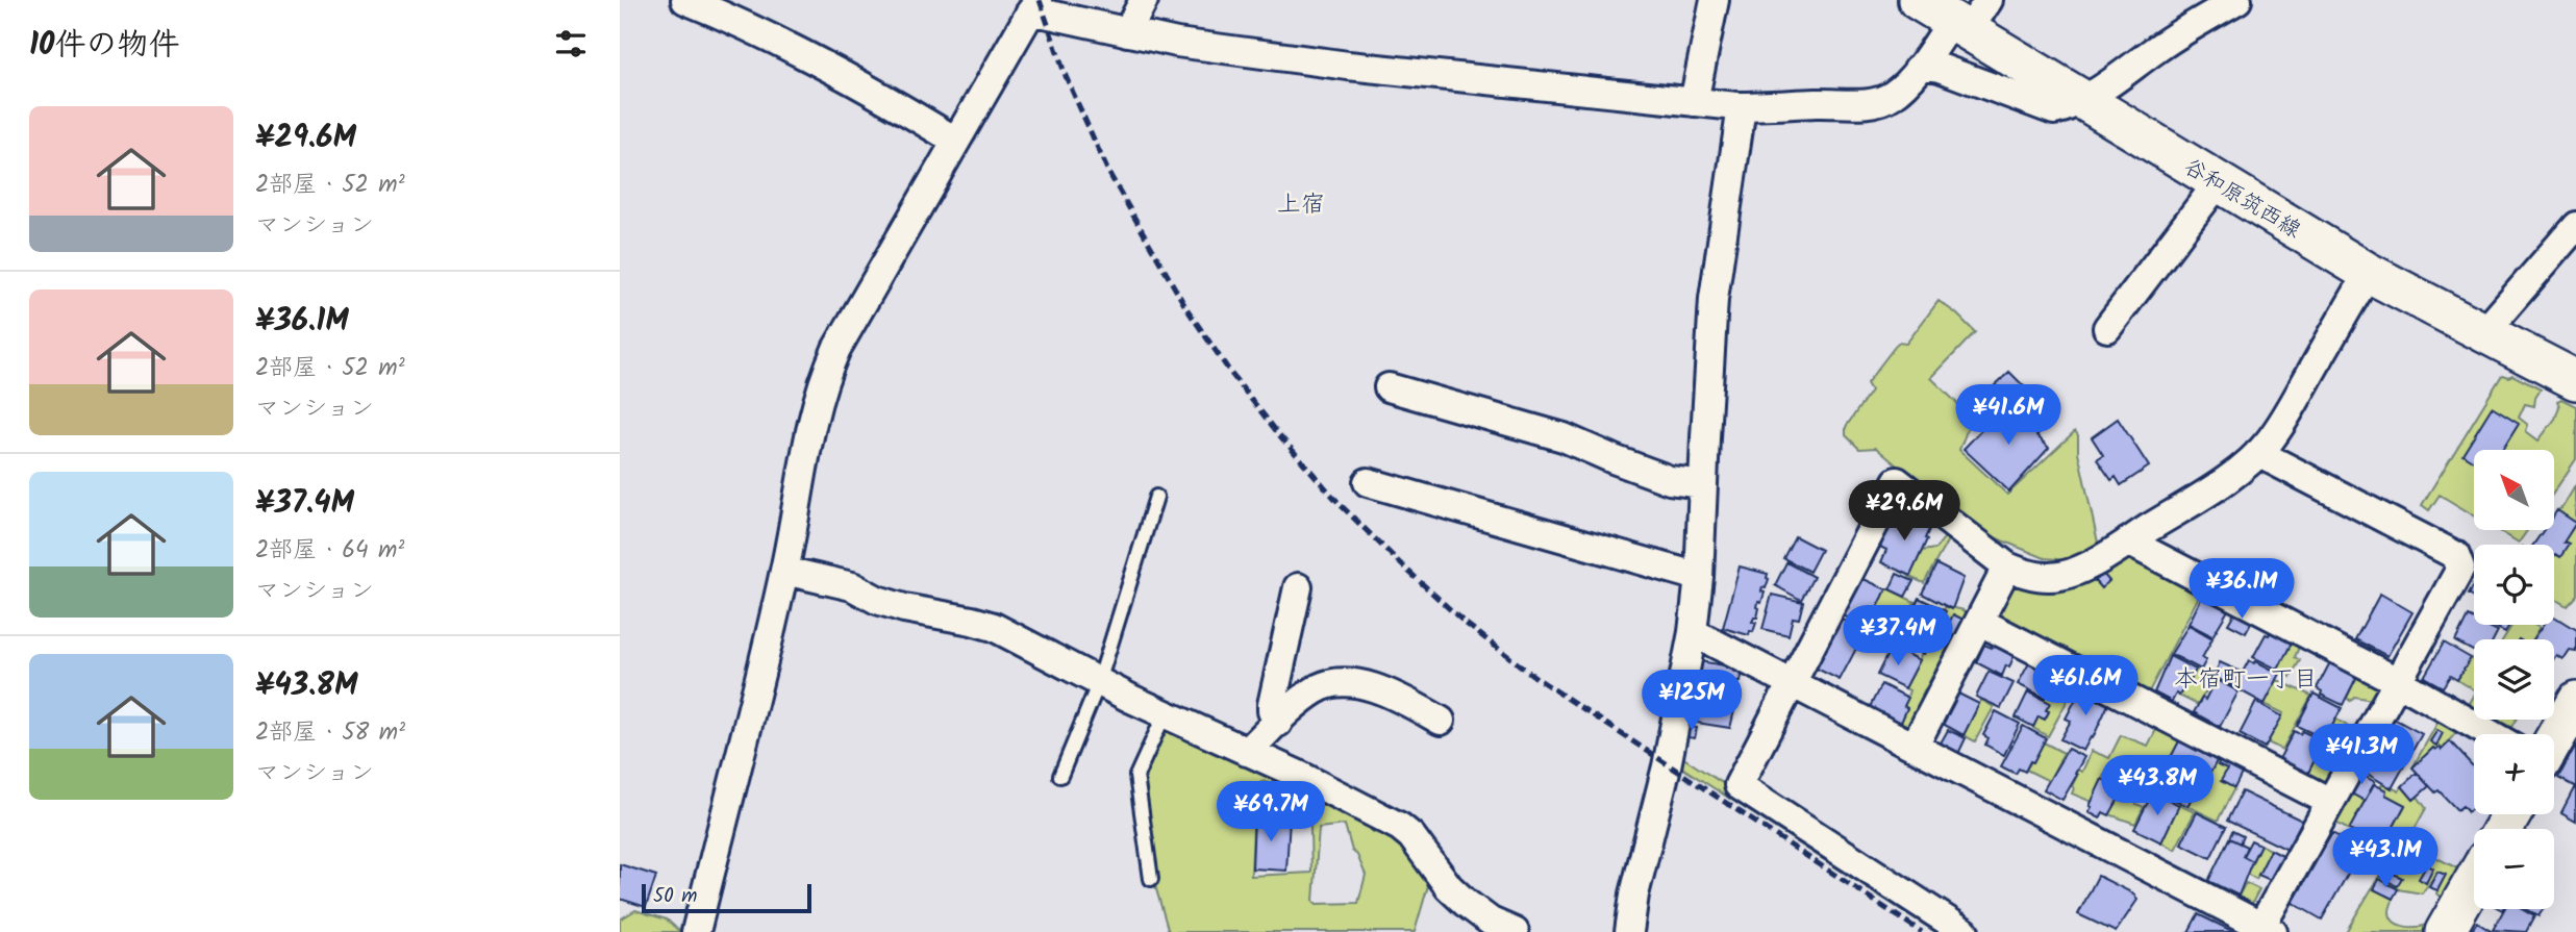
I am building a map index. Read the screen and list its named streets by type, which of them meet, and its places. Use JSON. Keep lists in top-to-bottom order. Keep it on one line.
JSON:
{"streets":{"main road":["谷和原筑西線"]},"districts":["上宿","本宿町一丁目"],"scale_bar":"50 m","north":"top left","page":{"heading":"10件の物件","list":[{"name":"¥29.6M","note":"2部屋 · 52 m² · マンション"},{"name":"¥36.1M","note":"2部屋 · 52 m² · マンション"},{"name":"¥37.4M","note":"2部屋 · 64 m² · マンション"},{"name":"¥43.8M","note":"2部屋 · 58 m² · マンション"}],"price":["¥41.6M","¥29.6M","¥36.1M","¥37.4M","¥61.6M","¥125M","¥41.3M","¥43.8M","¥69.7M","¥43.1M"],"map_buttons":["+","−"],"scale":"50 m"}}
